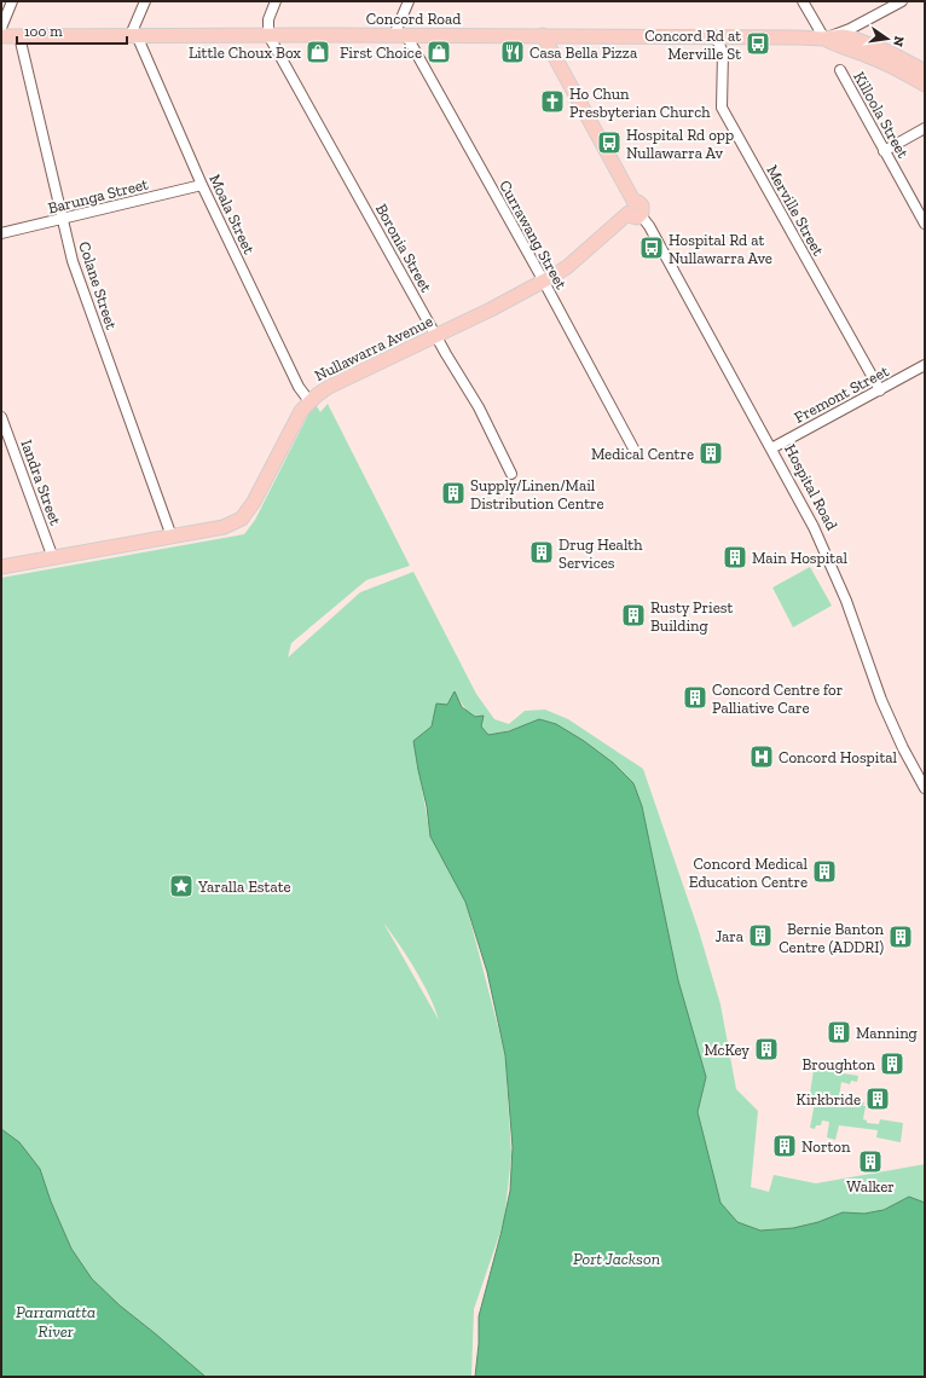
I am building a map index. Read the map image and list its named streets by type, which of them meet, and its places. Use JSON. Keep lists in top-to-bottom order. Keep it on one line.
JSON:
{"streets":{"main road":["Concord Road","Nullawarra Avenue","Hospital Road"],"street":["Killoola Street","Barunga Street","Merville Street","Moala Street","Currawang Street","Boronia Street","Colane Street","Fremont Street","Iandra Street"]},"crossings":[["Concord Road","Merville Street"],["Concord Road","Moala Street"],["Concord Road","Currawang Street"],["Concord Road","Boronia Street"],["Concord Road","Colane Street"],["Concord Road","Hospital Road"],["Barunga Street","Moala Street"],["Barunga Street","Colane Street"],["Merville Street","Fremont Street"],["Moala Street","Nullawarra Avenue"],["Currawang Street","Nullawarra Avenue"],["Boronia Street","Nullawarra Avenue"],["Colane Street","Nullawarra Avenue"],["Nullawarra Avenue","Iandra Street"],["Nullawarra Avenue","Hospital Road"],["Fremont Street","Hospital Road"]],"water":["Port Jackson","Parramatta River"],"places":{"bus stop":["Concord Rd at Merville St","Hospital Rd opp Nullawarra Av","Hospital Rd at Nullawarra Ave"],"shop":["Little Choux Box","First Choice"],"restaurant":["Casa Bella Pizza"],"church":["Ho Chun Presbyterian Church"],"building":["Medical Centre","Supply/Linen/Mail Distribution Centre","Drug Health Services","Main Hospital","Rusty Priest Building","Concord Centre for Palliative Care","Concord Medical Education Centre","Jara","Bernie Banton Centre (ADDRI)","Manning","McKey","Broughton","Kirkbride","Norton","Walker"],"hospital":["Concord Hospital"],"place":["Yaralla Estate"]},"scale_bar":"100 m","north":"right"}
